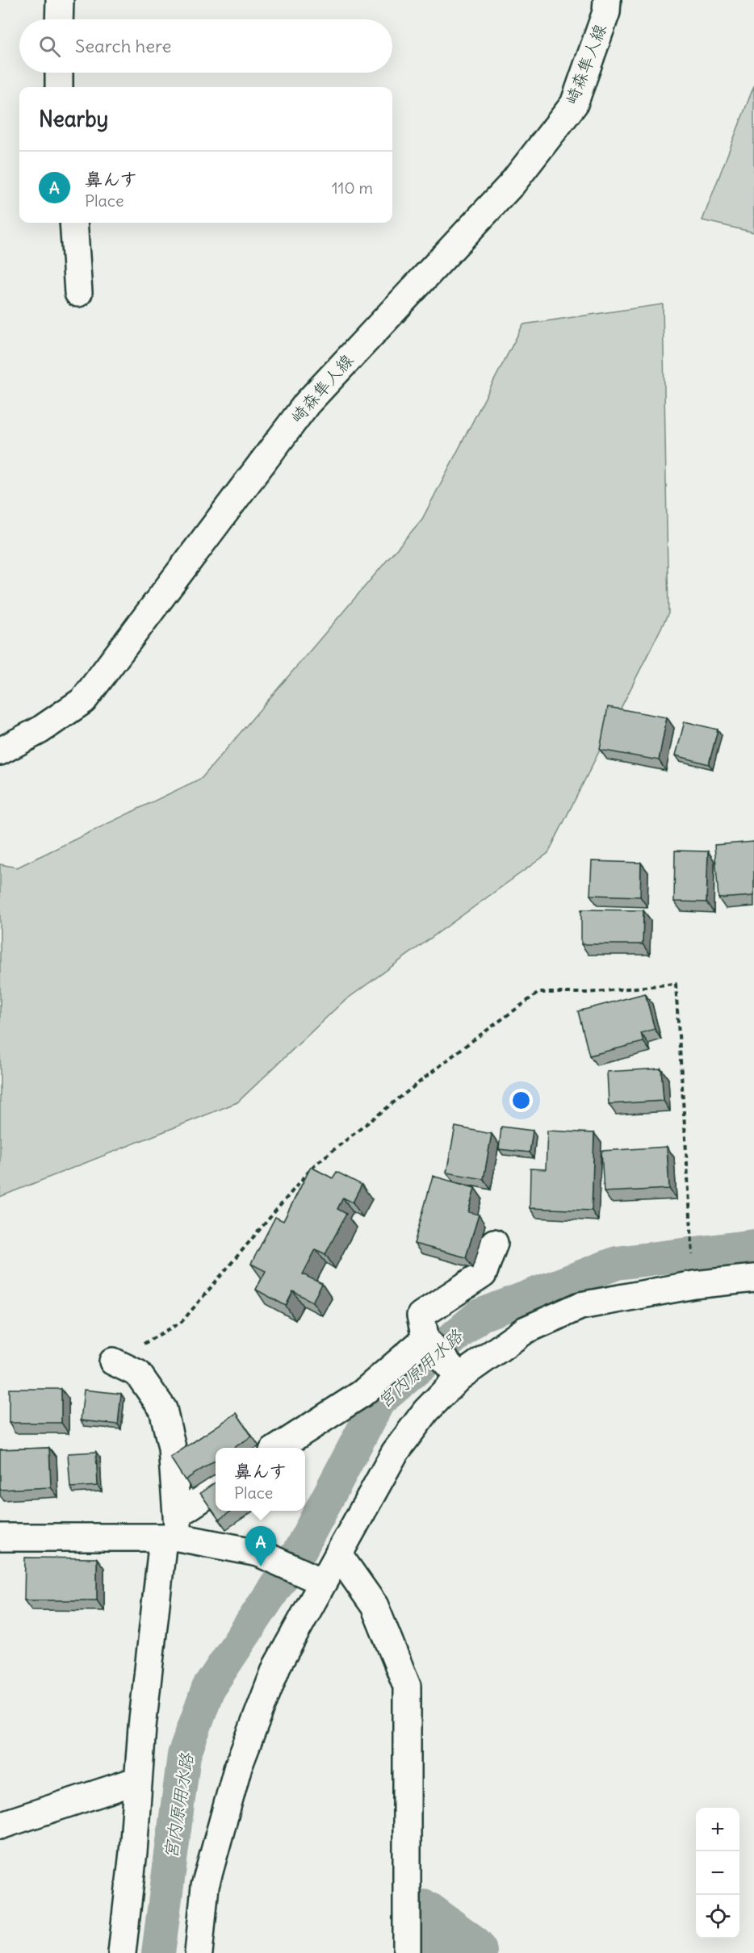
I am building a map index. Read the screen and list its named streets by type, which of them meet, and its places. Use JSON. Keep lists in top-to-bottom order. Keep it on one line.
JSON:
{"streets":{"street":["崎森隼人線"]},"water":["宮内原用水路"],"page":{"search":"Search here","heading":"Nearby","list":[{"mark":"A","name":"鼻んす","note":"Place","value":"110 m"}],"popup":["鼻んす","Place"],"pins":"A","map_buttons":["+","−"]}}
